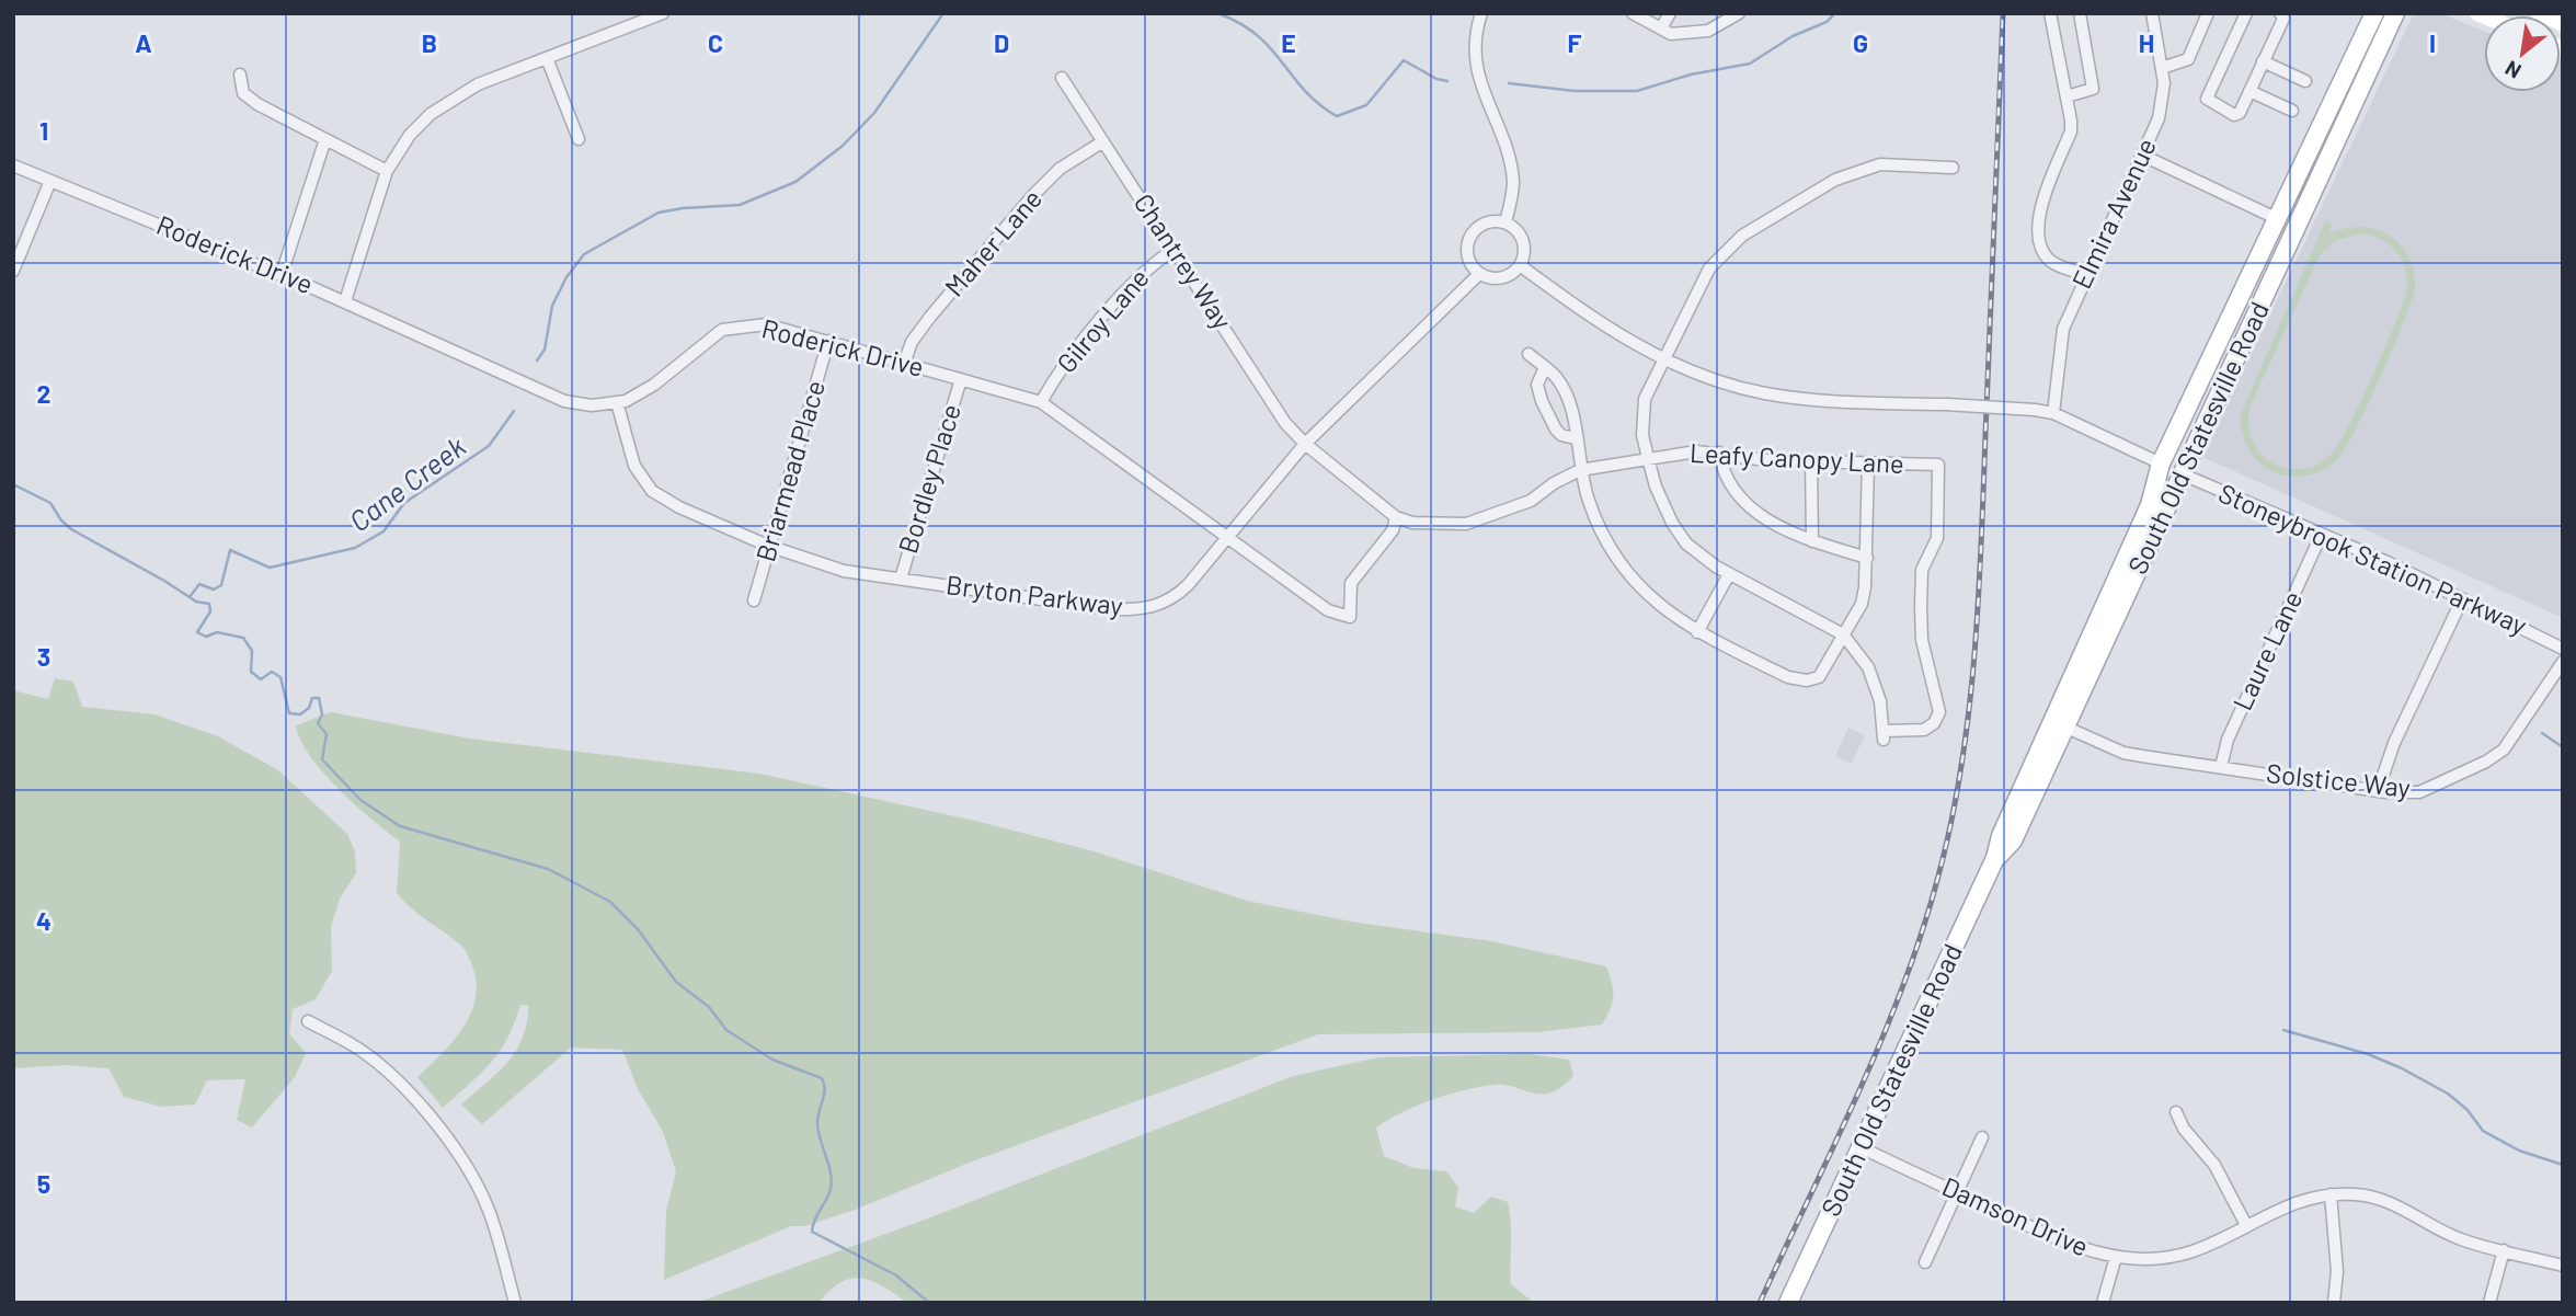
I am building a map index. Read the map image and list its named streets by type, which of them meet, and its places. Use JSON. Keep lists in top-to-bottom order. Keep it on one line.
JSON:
{"streets":{"main road":["South Old Statesville Road"],"street":["Elmira Avenue","Maher Lane","Roderick Drive","Chantrey Way","Gilroy Lane","Leafy Canopy Lane","Briarmead Place","Bordley Place","Stoneybrook Station Parkway","Bryton Parkway","Laure Lane","Solstice Way","Damson Drive"]},"crossings":[["Maher Lane","Roderick Drive"],["Maher Lane","Chantrey Way"],["Roderick Drive","Chantrey Way"],["Roderick Drive","Gilroy Lane"],["Roderick Drive","Leafy Canopy Lane"],["Roderick Drive","Briarmead Place"],["Roderick Drive","Bordley Place"],["Roderick Drive","Bryton Parkway"],["Chantrey Way","Gilroy Lane"],["Chantrey Way","Leafy Canopy Lane"],["Chantrey Way","Bryton Parkway"],["South Old Statesville Road","Stoneybrook Station Parkway"],["South Old Statesville Road","Solstice Way"],["South Old Statesville Road","Damson Drive"],["Briarmead Place","Bryton Parkway"],["Bordley Place","Bryton Parkway"],["Stoneybrook Station Parkway","Laure Lane"],["Laure Lane","Solstice Way"]],"water":["Cane Creek"],"north":"bottom left","grid":{"columns":["A","B","C","D","E","F","G","H","I"],"rows":["1","2","3","4","5"]}}
